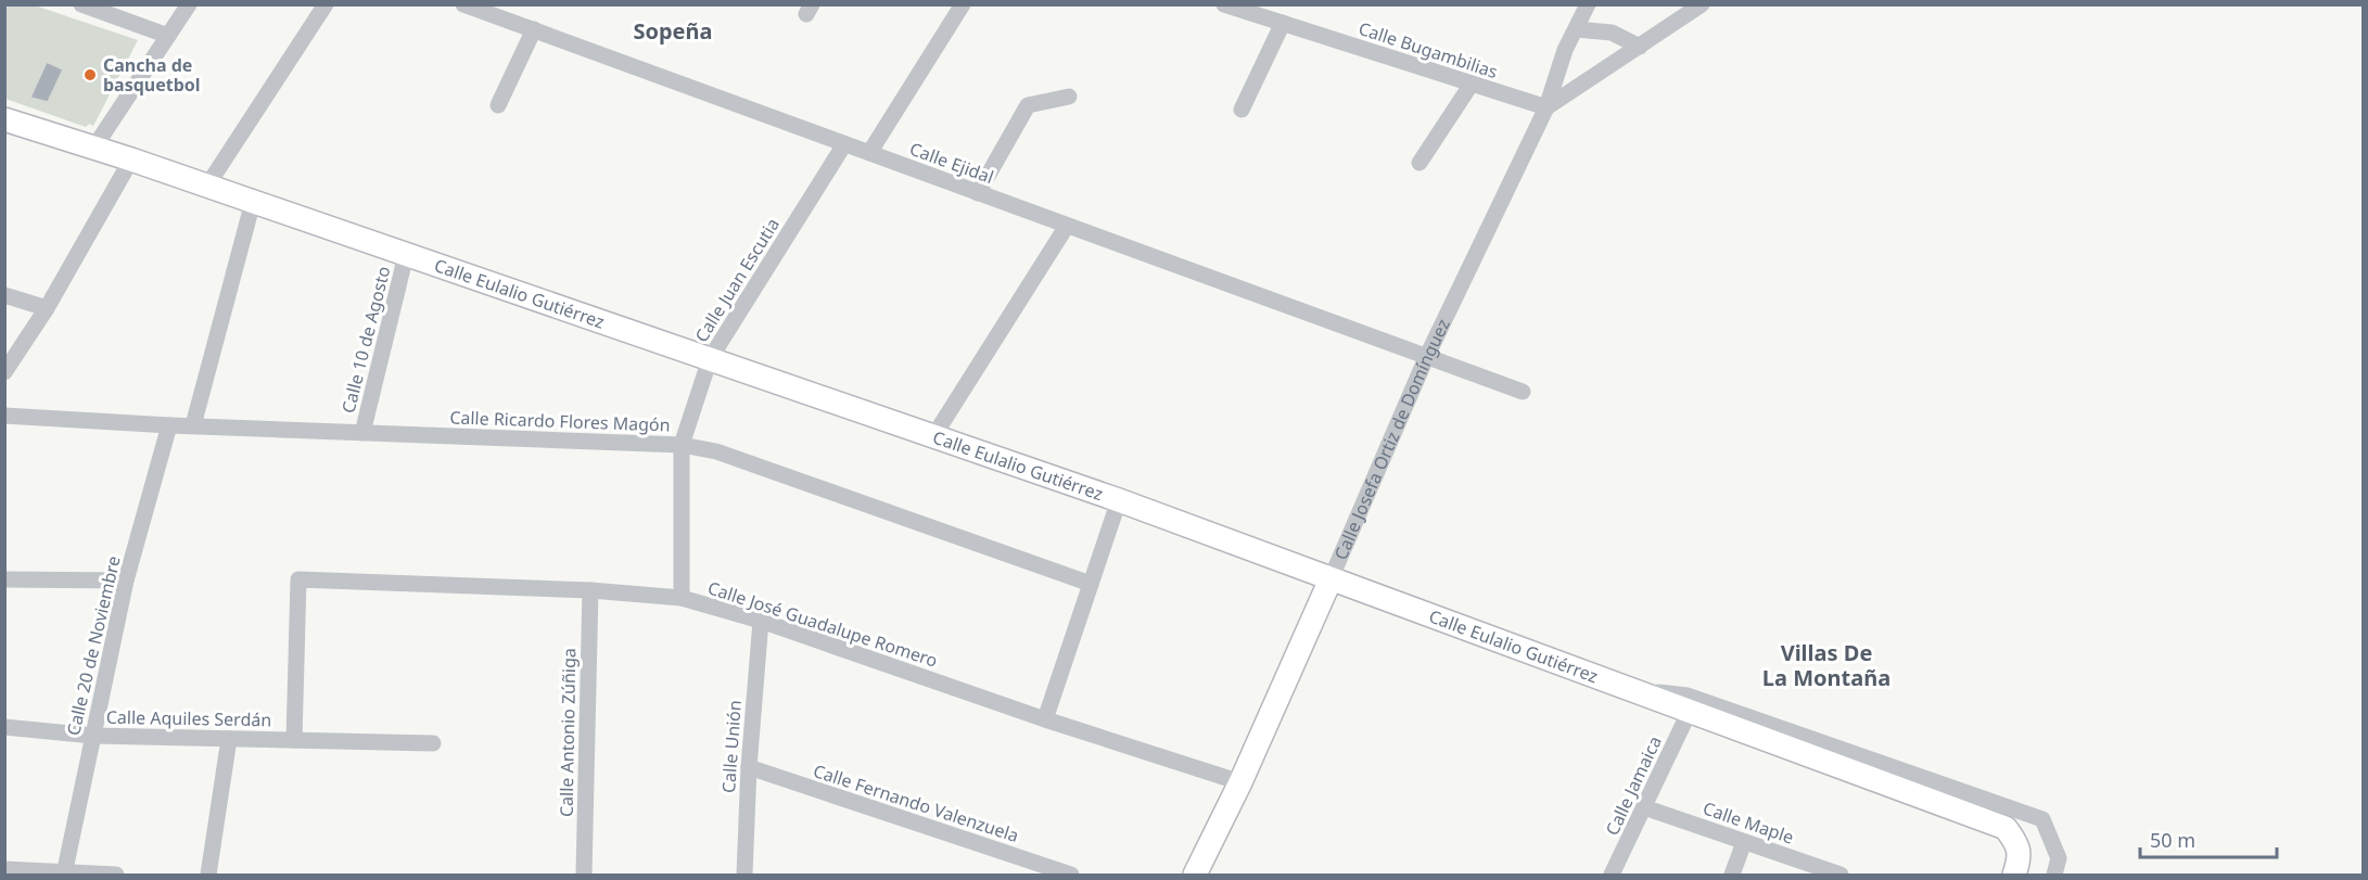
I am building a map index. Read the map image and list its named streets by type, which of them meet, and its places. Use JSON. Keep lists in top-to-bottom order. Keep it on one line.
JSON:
{"streets":{"street":["Calle Bugambilias","Calle Ejidal","Calle Juan Escutia","Calle Eulalio Gutiérrez","Calle 10 de Agosto","Calle Ricardo Flores Magón","Calle Josefa Ortiz de Domínguez","Calle José Guadalupe Romero","Calle 20 de Noviembre","Calle Aquiles Serdán","Calle Antonio Zúñiga","Calle Unión","Calle Jamaica","Calle Fernando Valenzuela","Calle Maple"]},"crossings":[["Calle Bugambilias","Calle Josefa Ortiz de Domínguez"],["Calle Ejidal","Calle Juan Escutia"],["Calle Ejidal","Calle Josefa Ortiz de Domínguez"],["Calle Juan Escutia","Calle Eulalio Gutiérrez"],["Calle Juan Escutia","Calle Ricardo Flores Magón"],["Calle Juan Escutia","Calle José Guadalupe Romero"],["Calle Eulalio Gutiérrez","Calle 10 de Agosto"],["Calle Eulalio Gutiérrez","Calle Josefa Ortiz de Domínguez"],["Calle Eulalio Gutiérrez","Calle Jamaica"],["Calle 10 de Agosto","Calle Ricardo Flores Magón"],["Calle Ricardo Flores Magón","Calle 20 de Noviembre"],["Calle Josefa Ortiz de Domínguez","Calle José Guadalupe Romero"],["Calle José Guadalupe Romero","Calle Aquiles Serdán"],["Calle José Guadalupe Romero","Calle Antonio Zúñiga"],["Calle José Guadalupe Romero","Calle Unión"],["Calle 20 de Noviembre","Calle Aquiles Serdán"],["Calle Unión","Calle Fernando Valenzuela"],["Calle Jamaica","Calle Maple"]],"districts":["Sopeña","Villas De La Montaña"],"places":["Cancha de basquetbol"],"scale_bar":"50 m"}
